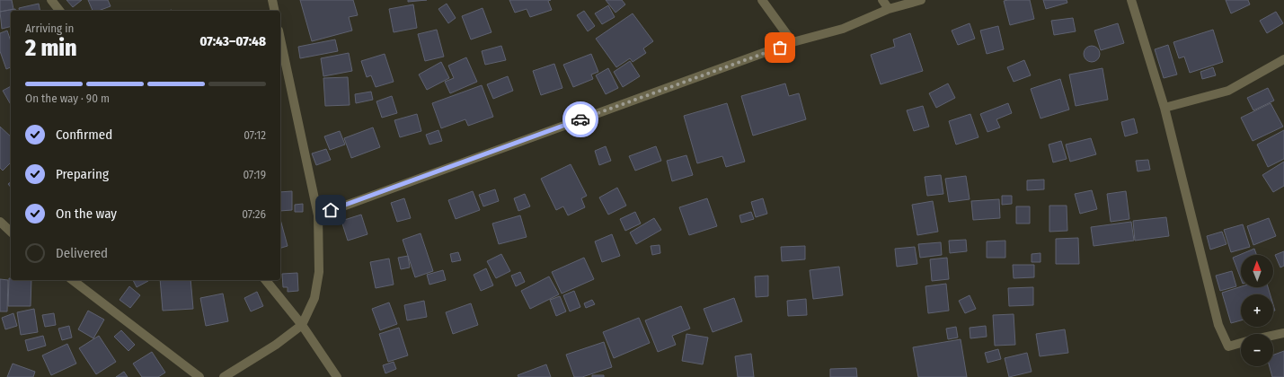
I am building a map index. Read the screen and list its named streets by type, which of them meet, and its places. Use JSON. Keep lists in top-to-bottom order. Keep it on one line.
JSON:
{"north":"top","page":{"heading":["2 min","Arriving in","07:43–07:48"],"bar":"On the way · 90 m","list":[["Confirmed","07:12"],["Preparing","07:19"],["On the way","07:26"],"Delivered"],"map_buttons":["+","−"]}}
